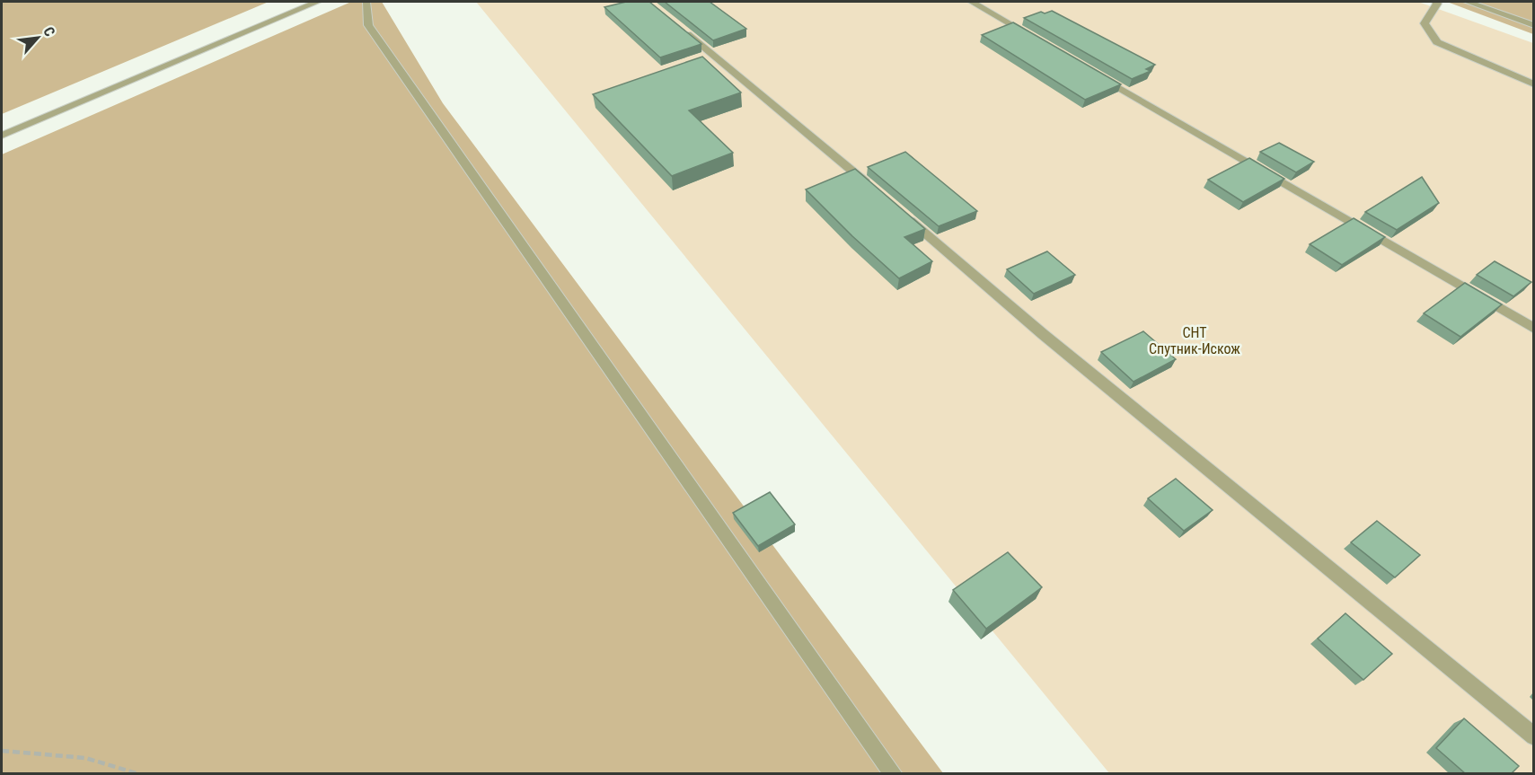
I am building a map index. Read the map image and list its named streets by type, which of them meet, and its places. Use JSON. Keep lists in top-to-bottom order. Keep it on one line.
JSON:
{"parks":["СНТ Спутник-Искож"],"north":"top right"}
